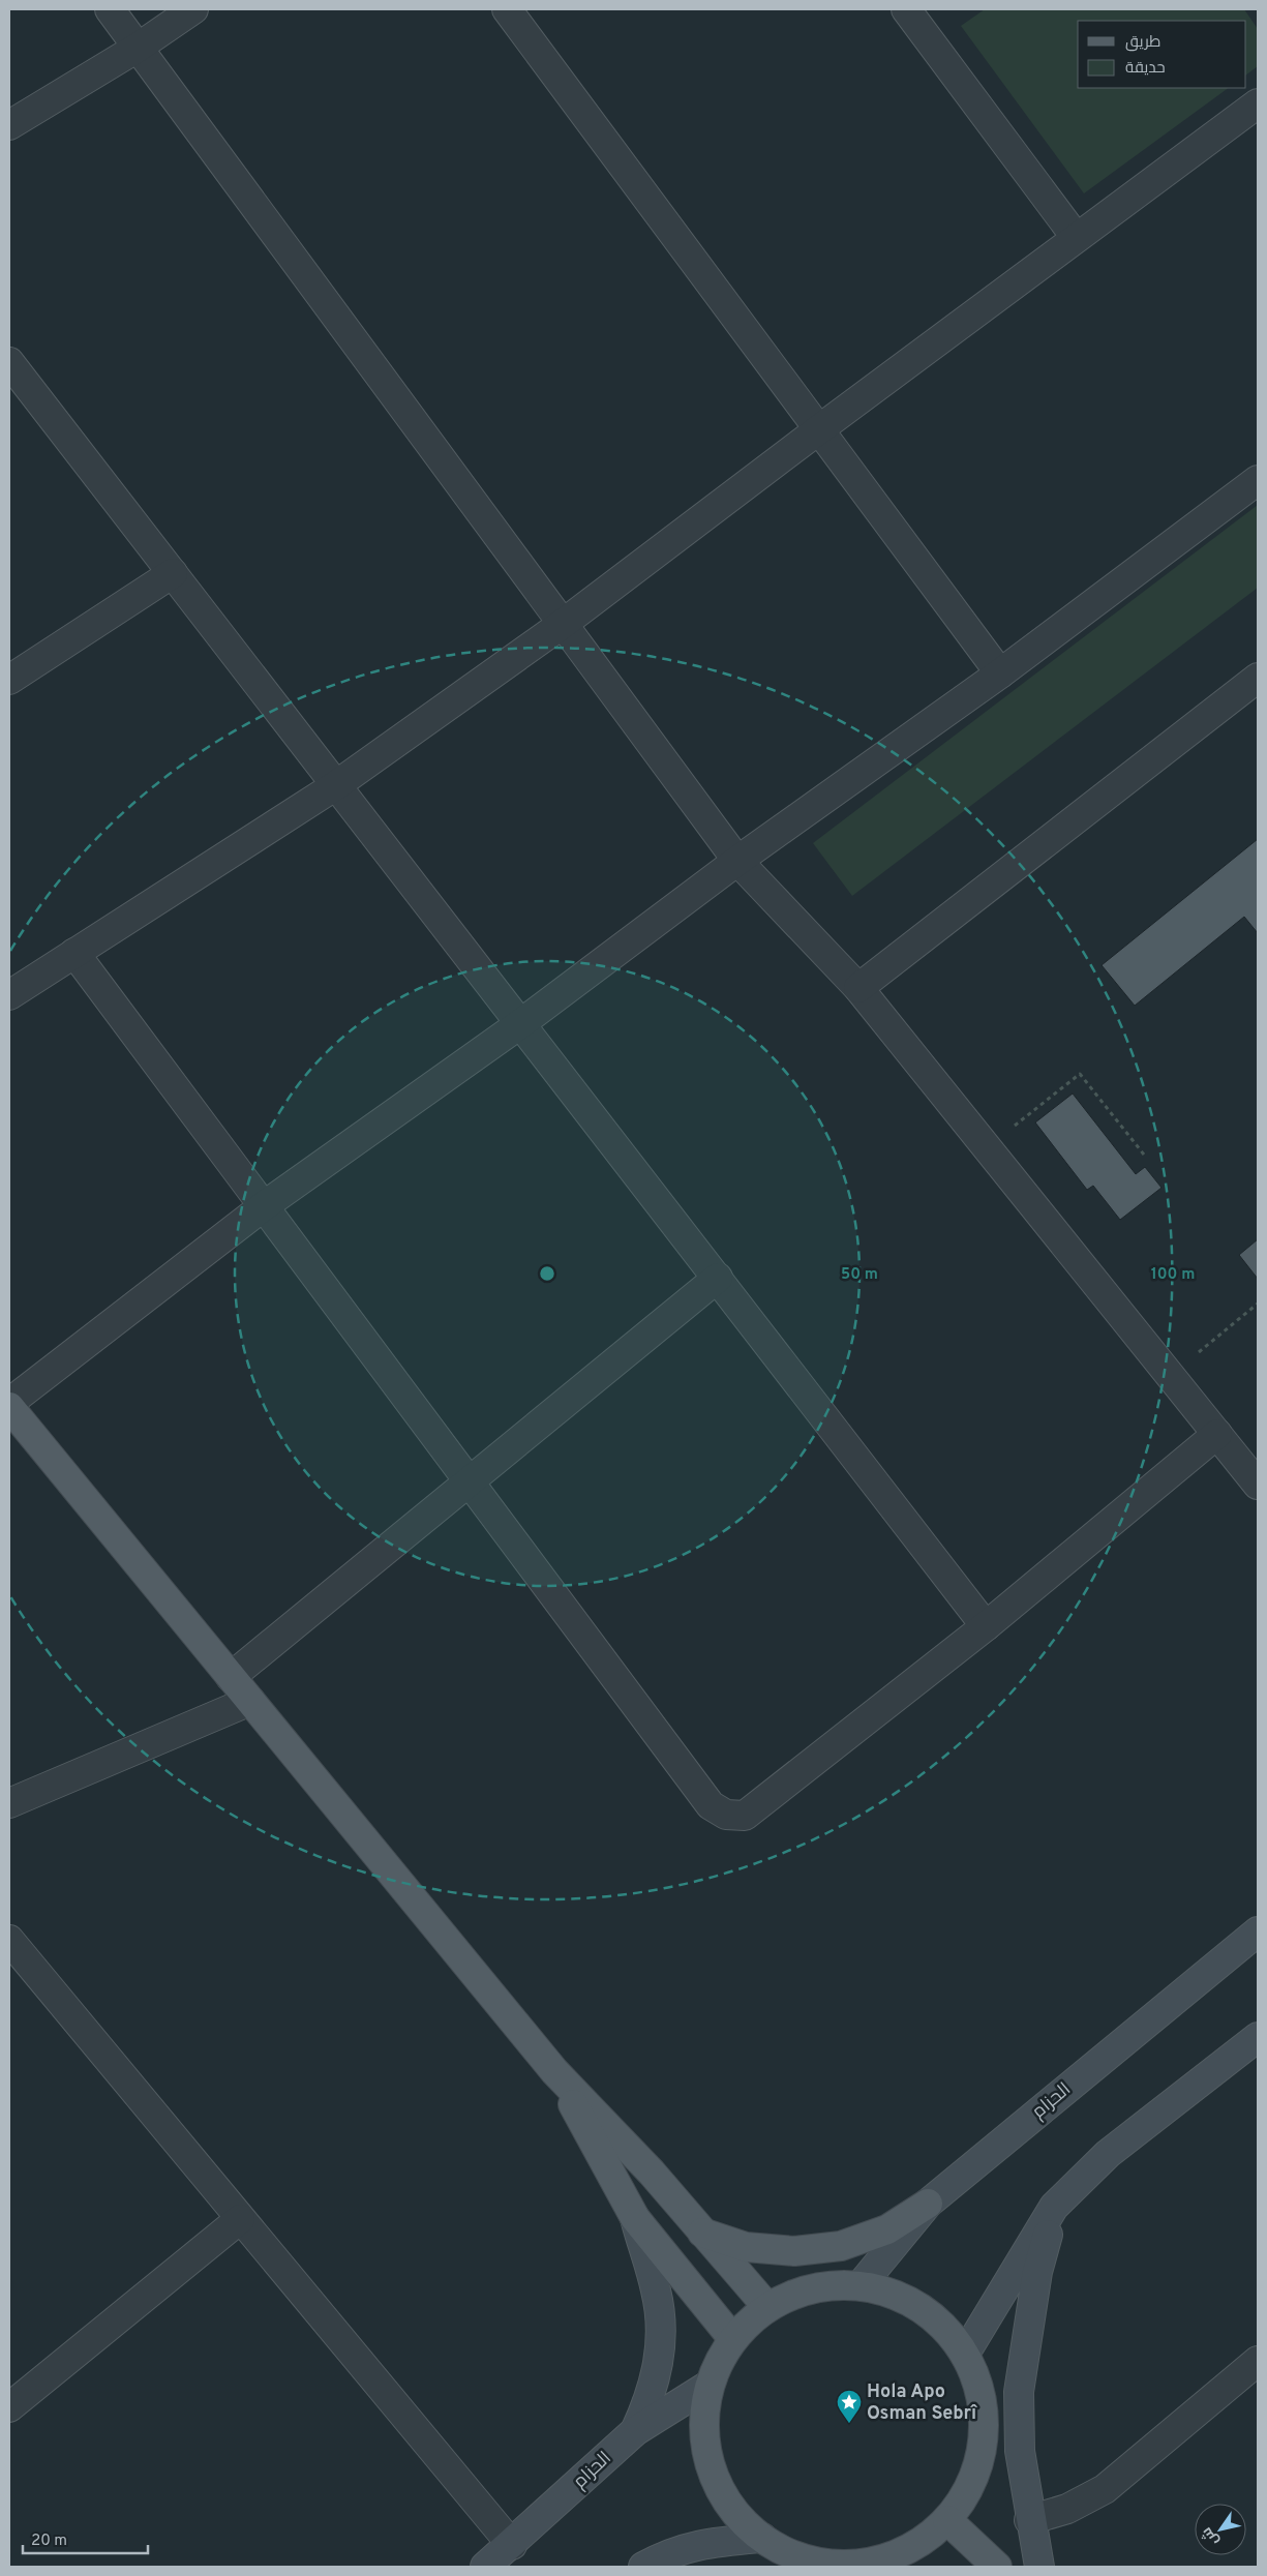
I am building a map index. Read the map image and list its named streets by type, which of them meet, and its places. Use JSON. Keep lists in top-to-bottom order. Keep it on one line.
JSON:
{"streets":{"main road":["الحزام"]},"places":{"place":["Hola Apo Osman Sebrî"]},"legend":["طريق","حديقة"],"scale_bar":"20 m","north":"bottom left","rings":["50 m","100 m"]}
